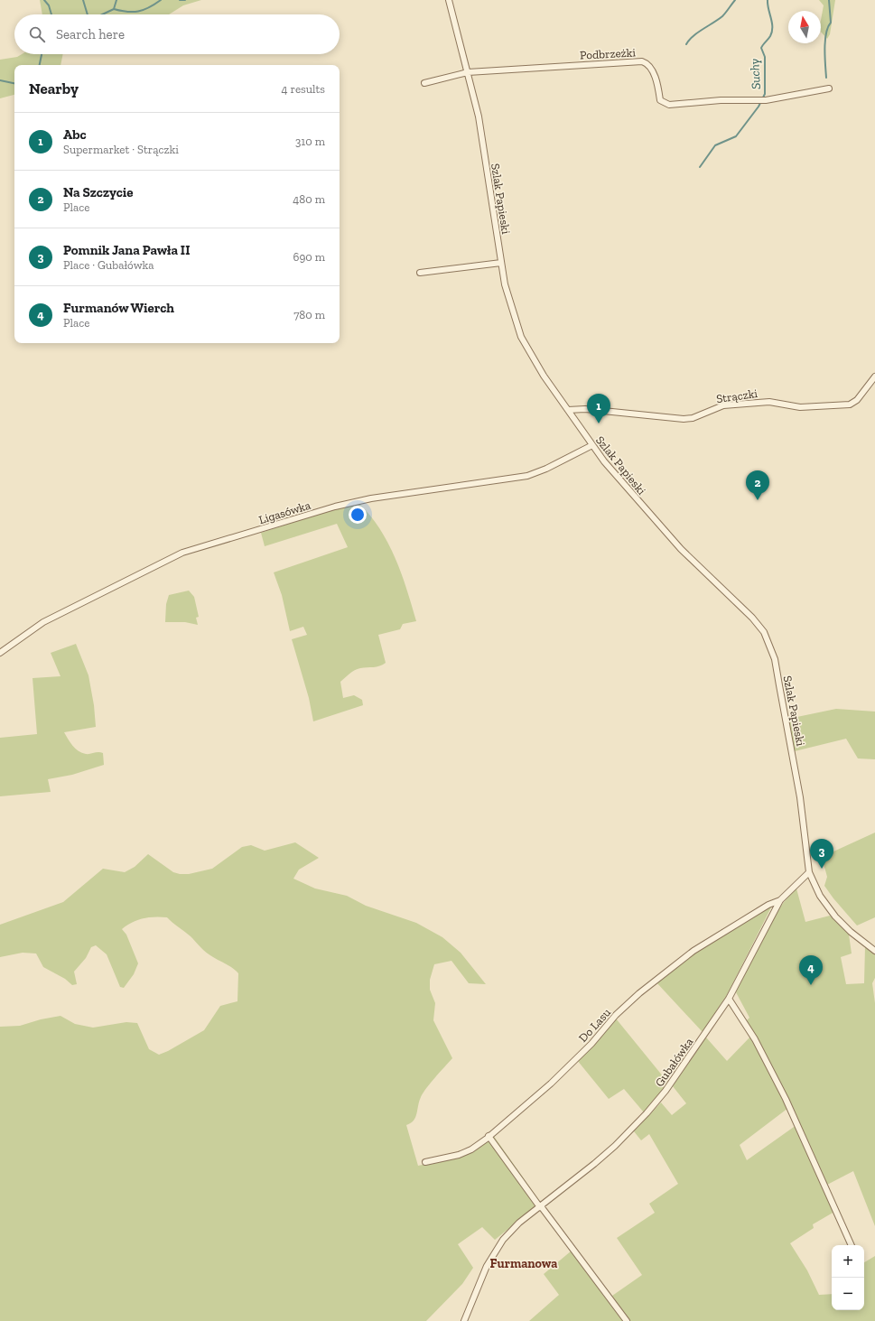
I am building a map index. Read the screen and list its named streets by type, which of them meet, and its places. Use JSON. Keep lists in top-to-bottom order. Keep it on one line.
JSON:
{"streets":{"street":["Podbrzeżki","Szlak Papieski","Strączki","Ligasówka","Do Lasu","Gubałówka"]},"crossings":[["Podbrzeżki","Szlak Papieski"],["Szlak Papieski","Strączki"],["Szlak Papieski","Ligasówka"],["Szlak Papieski","Gubałówka"],["Do Lasu","Gubałówka"]],"districts":["Furmanowa"],"water":["Suchy"],"north":"top","page":{"search":"Search here","heading":["Nearby","4 results"],"list":[{"mark":"1","name":"Abc","note":"Supermarket · Strączki","value":"310 m"},{"mark":"2","name":"Na Szczycie","note":"Place","value":"480 m"},{"mark":"3","name":"Pomnik Jana Pawła II","note":"Place · Gubałówka","value":"690 m"},{"mark":"4","name":"Furmanów Wierch","note":"Place","value":"780 m"}],"pins":["1","2","3","4"],"map_buttons":["+","−"]}}
